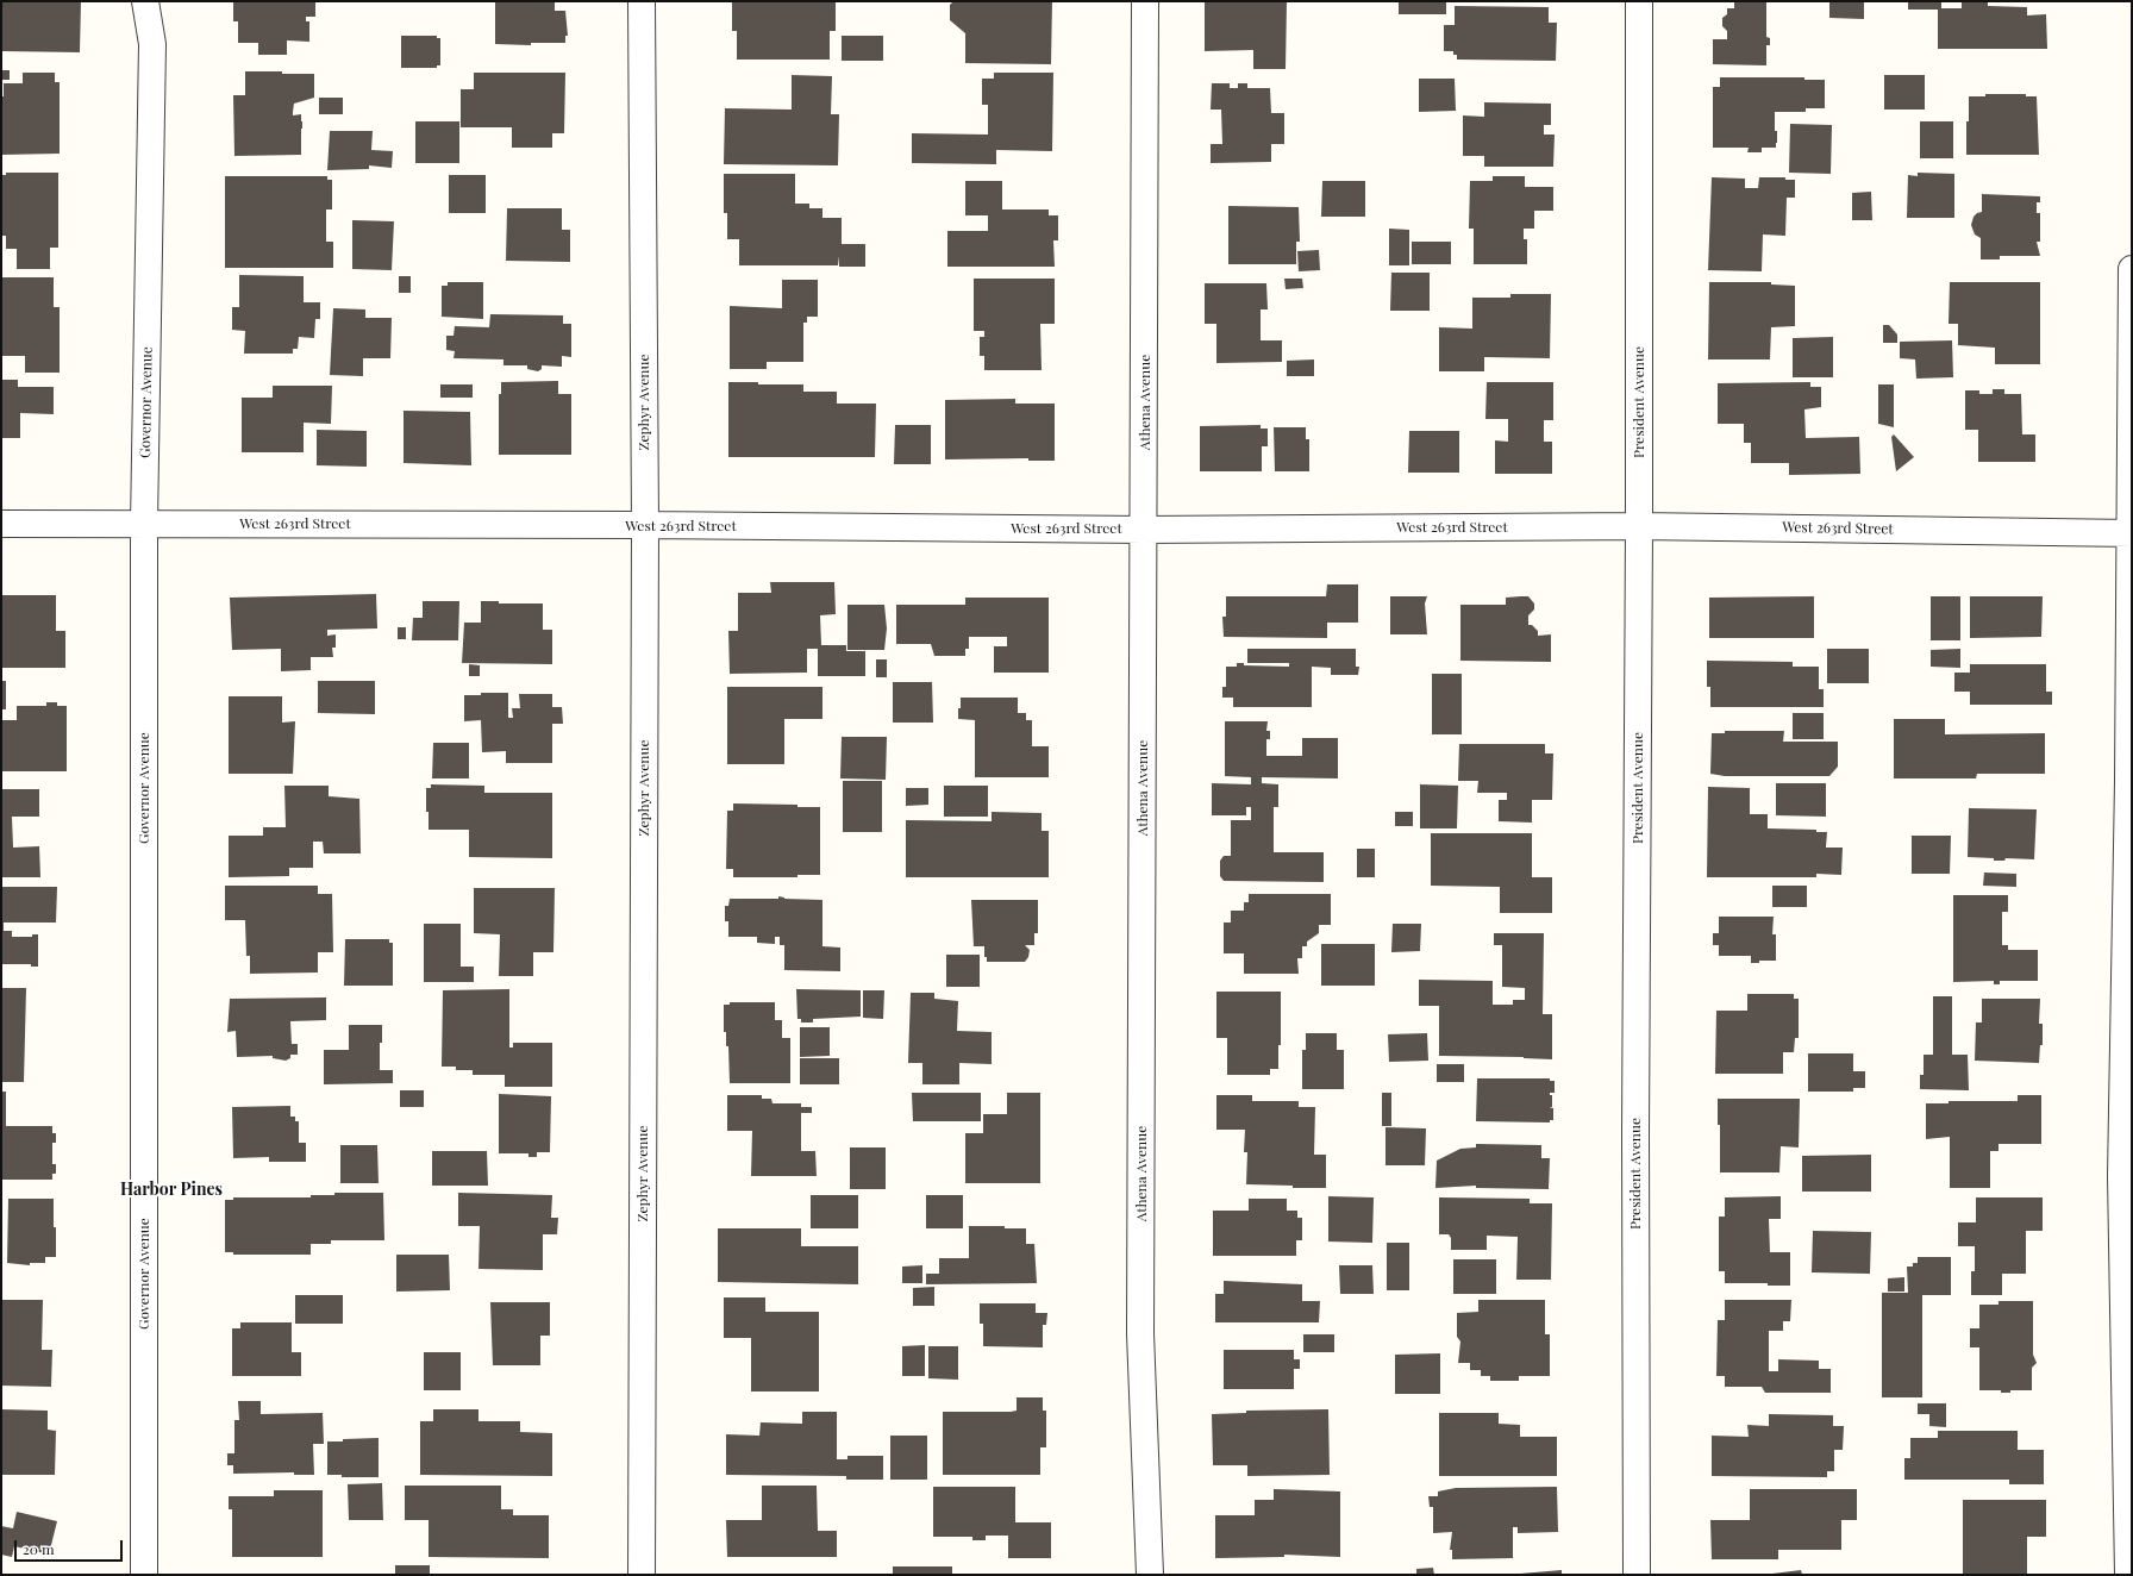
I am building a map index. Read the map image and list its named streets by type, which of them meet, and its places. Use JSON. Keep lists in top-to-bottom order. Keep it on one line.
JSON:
{"streets":{"street":["Governor Avenue","Zephyr Avenue","Athena Avenue","President Avenue","West 263rd Street"]},"crossings":[["Governor Avenue","West 263rd Street"],["Zephyr Avenue","West 263rd Street"],["Athena Avenue","West 263rd Street"],["President Avenue","West 263rd Street"]],"districts":["Harbor Pines"],"scale_bar":"20 m"}
